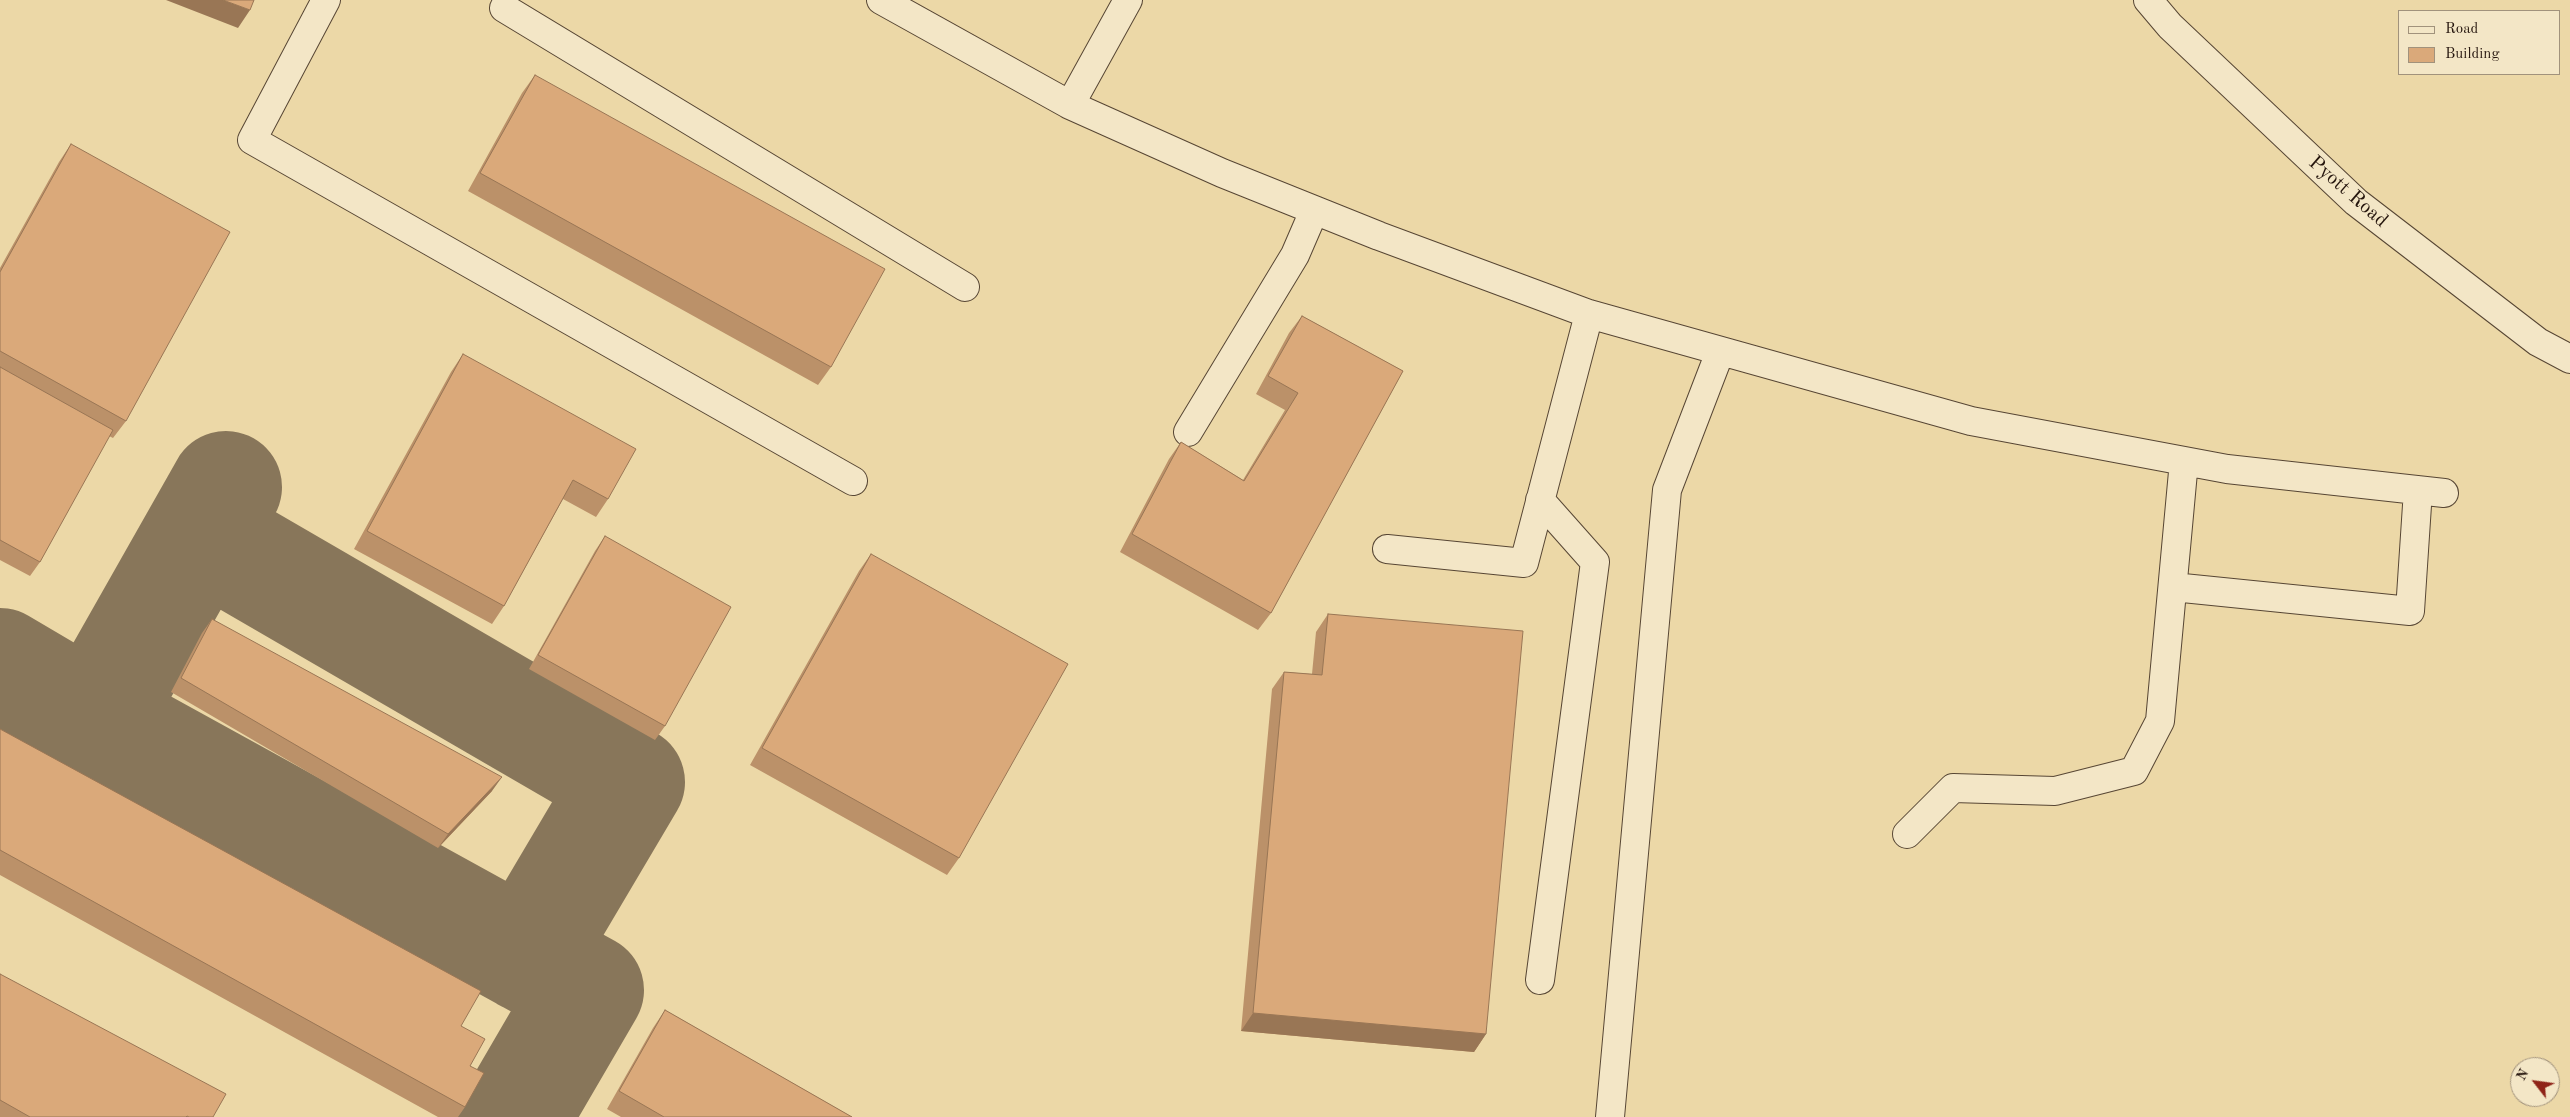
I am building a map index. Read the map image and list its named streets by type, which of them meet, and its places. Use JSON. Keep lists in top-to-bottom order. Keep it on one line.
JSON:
{"streets":{"street":["Pyott Road"]},"legend":["Road","Building"],"north":"top left"}
